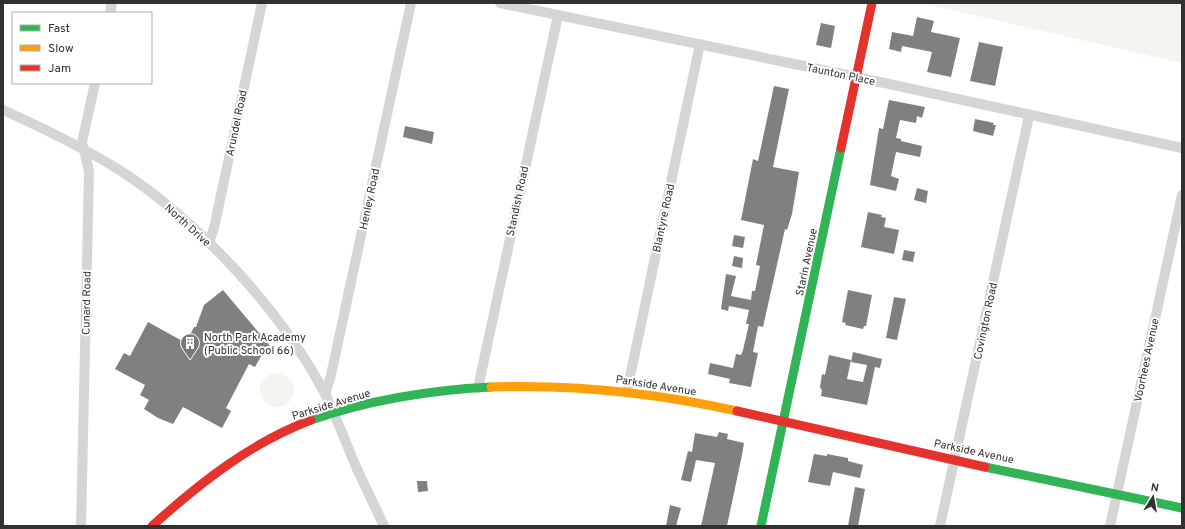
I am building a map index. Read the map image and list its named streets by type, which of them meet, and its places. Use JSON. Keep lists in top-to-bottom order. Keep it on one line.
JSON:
{"streets":{"street":["Taunton Place","Arundel Road","Henley Road","Standish Road","Blantyre Road","North Drive","Starin Avenue","Cunard Road","Covington Road","Voorhees Avenue","Parkside Avenue"]},"crossings":[["Taunton Place","Standish Road"],["Taunton Place","Blantyre Road"],["Taunton Place","Starin Avenue"],["Taunton Place","Covington Road"],["Arundel Road","North Drive"],["Henley Road","North Drive"],["Standish Road","Parkside Avenue"],["Blantyre Road","Parkside Avenue"],["North Drive","Cunard Road"],["North Drive","Parkside Avenue"],["Starin Avenue","Parkside Avenue"],["Covington Road","Parkside Avenue"],["Voorhees Avenue","Parkside Avenue"]],"places":{"building":["North Park Academy (Public School 66)"]},"legend":["Fast","Slow","Jam"],"north":"top"}
